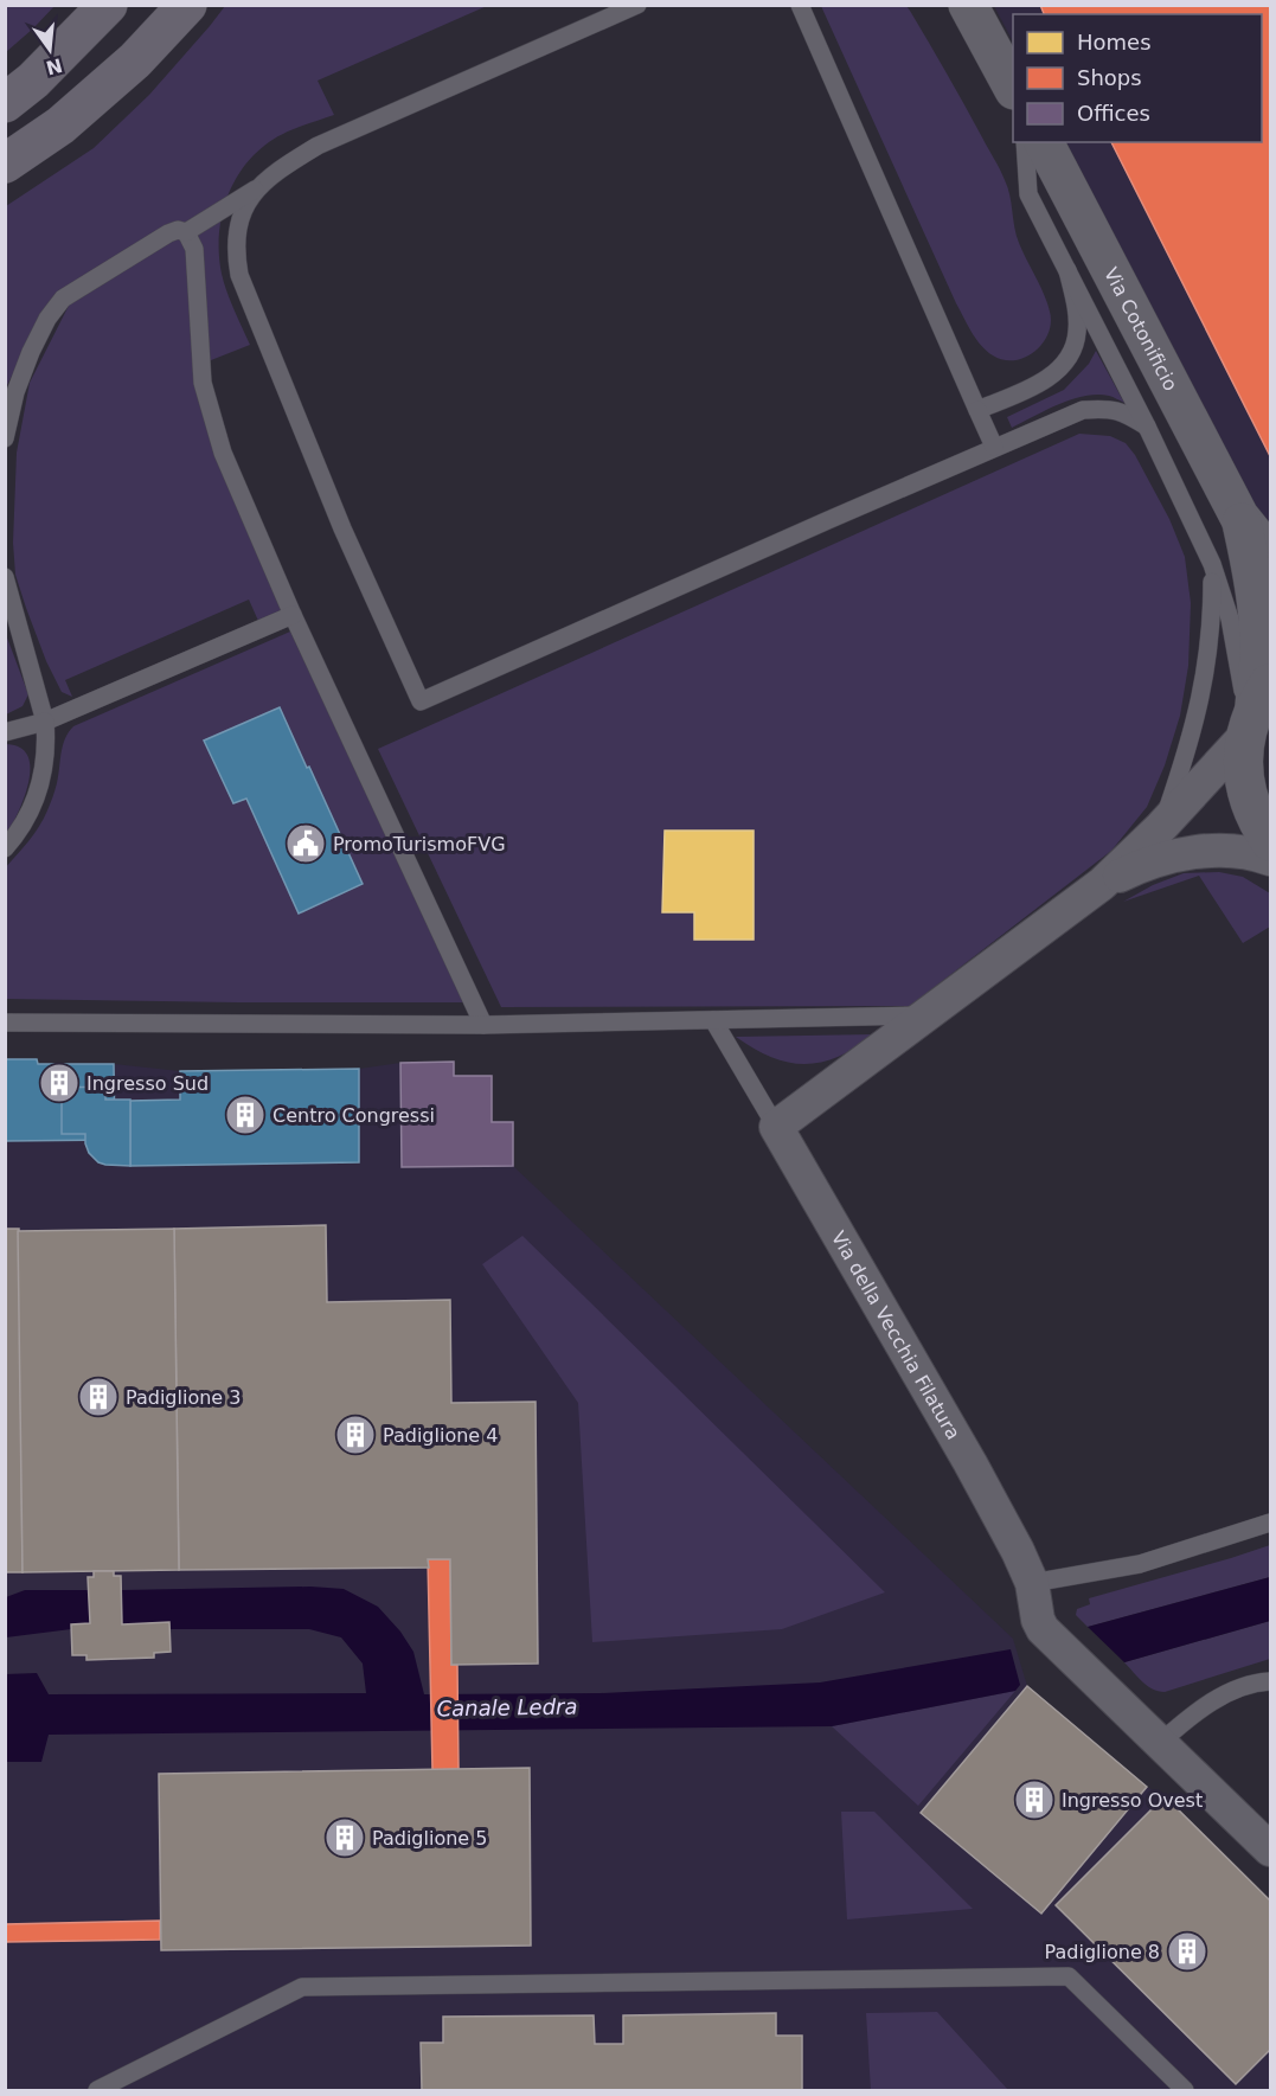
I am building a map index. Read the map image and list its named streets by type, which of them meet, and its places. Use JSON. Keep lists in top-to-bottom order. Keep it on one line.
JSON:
{"streets":{"street":["Via Cotonificio","Via della Vecchia Filatura"]},"water":["Canale Ledra"],"places":{"public building":["PromoTurismoFVG"],"building":["Ingresso Sud","Centro Congressi","Padiglione 3","Padiglione 4","Ingresso Ovest","Padiglione 5","Padiglione 8"]},"legend":["Homes","Shops","Offices"],"north":"bottom"}
